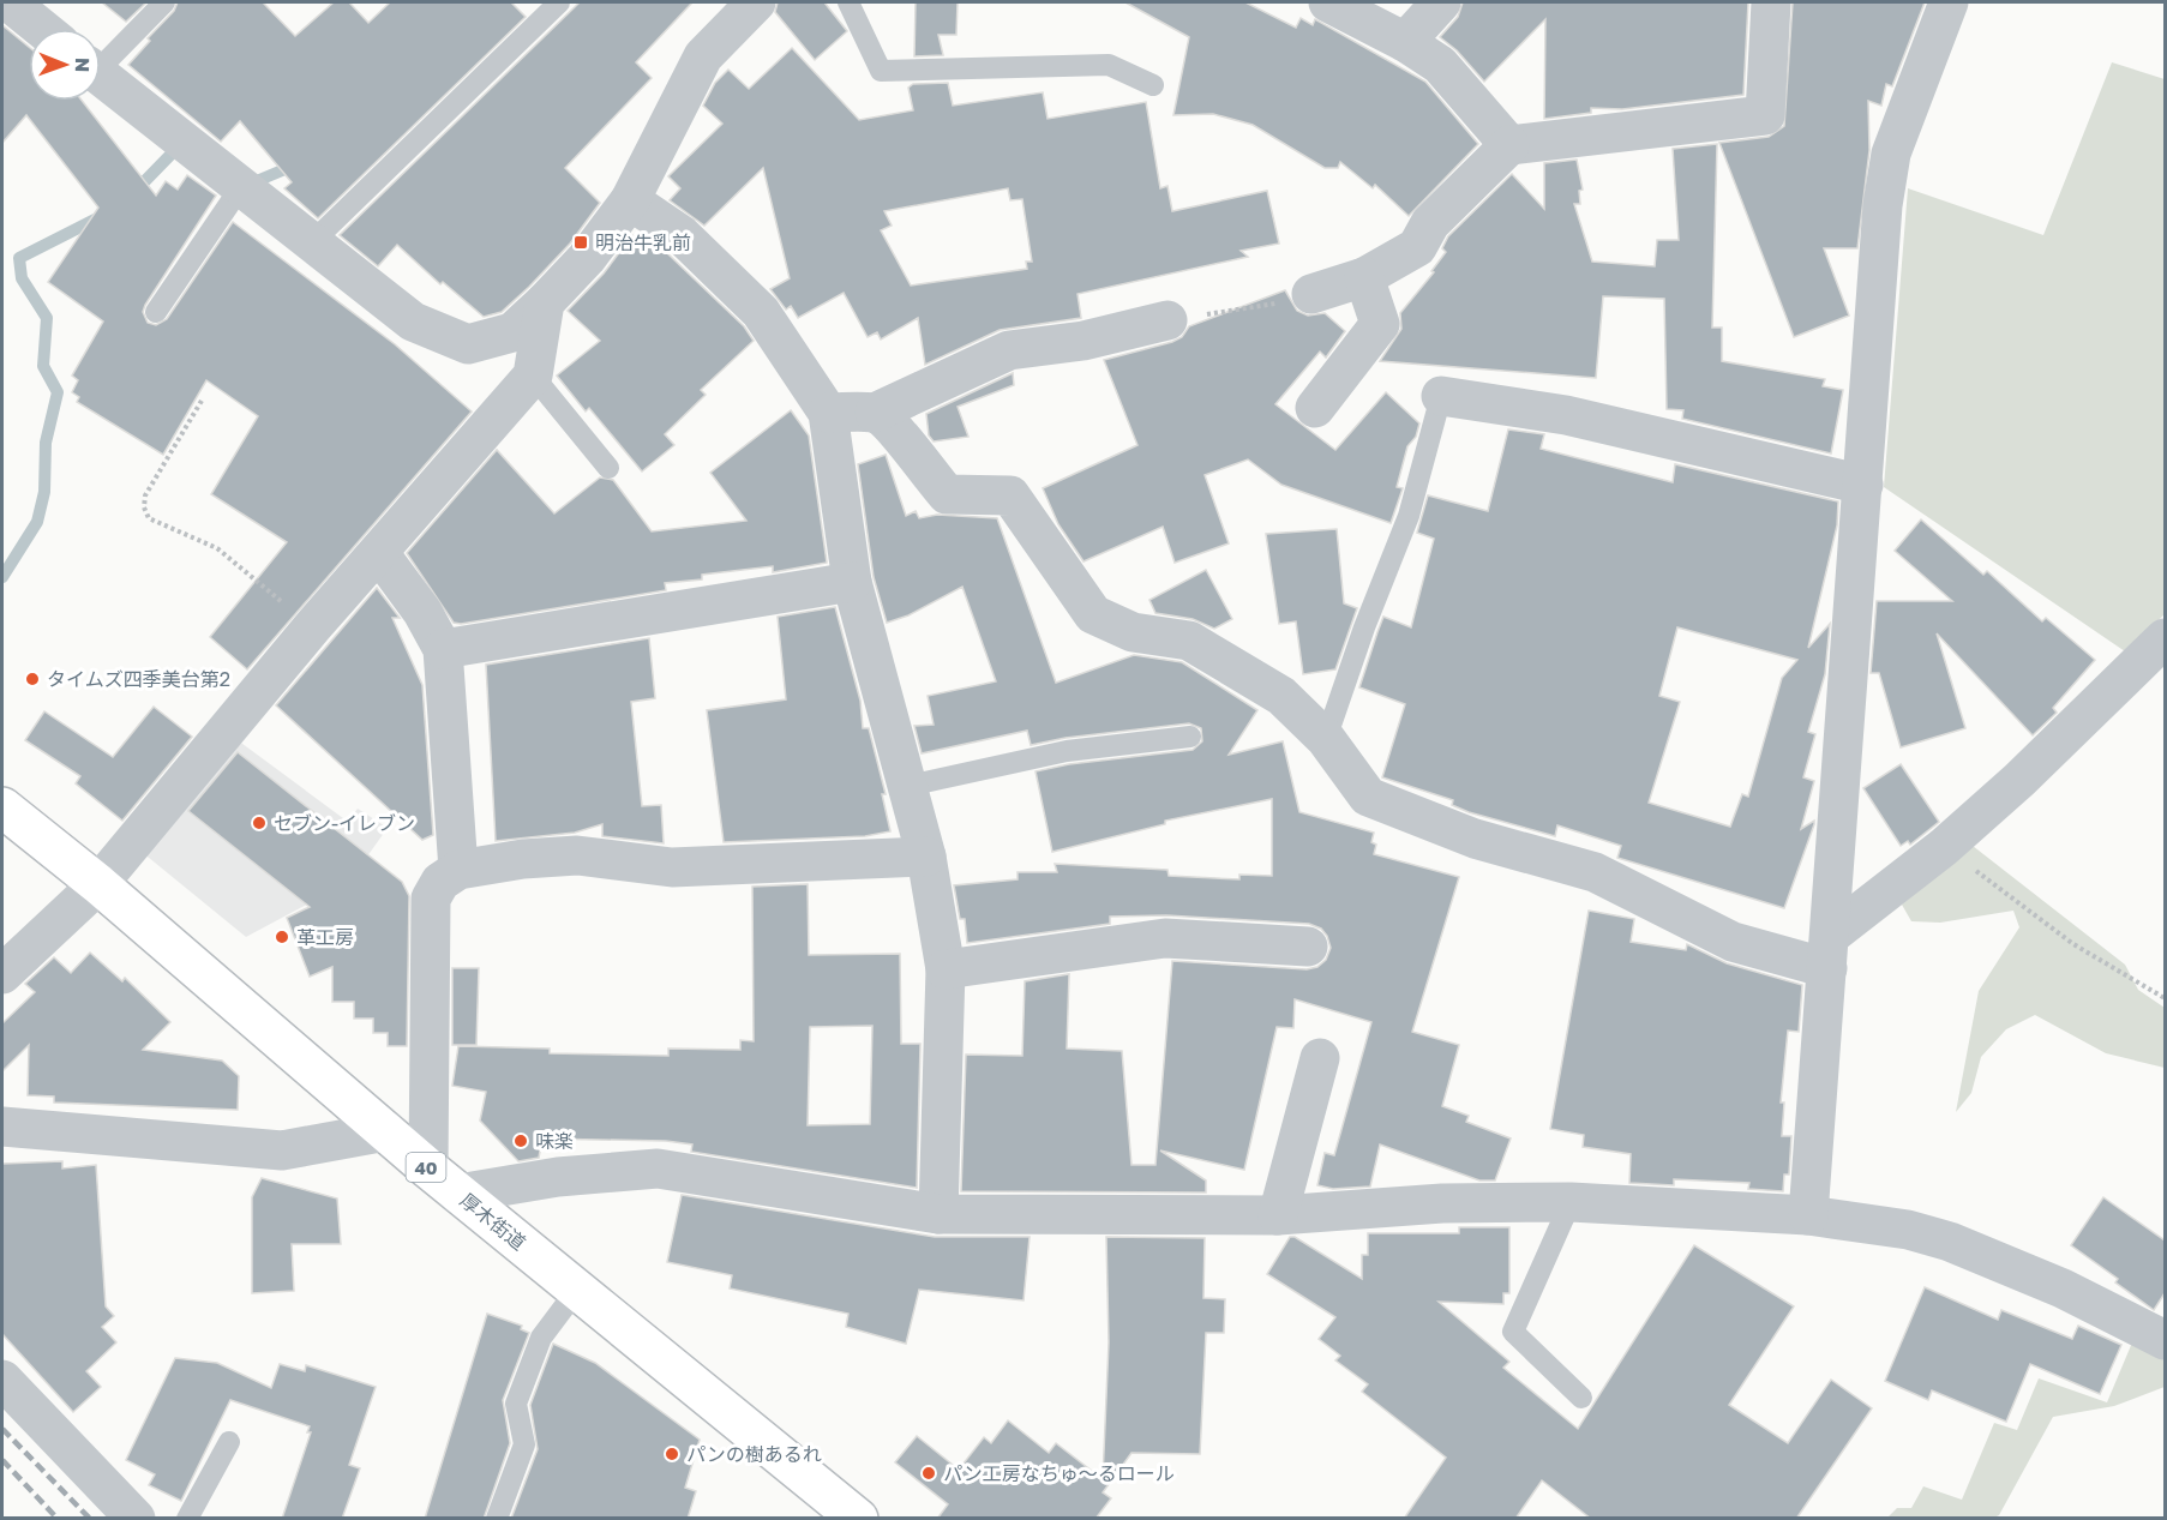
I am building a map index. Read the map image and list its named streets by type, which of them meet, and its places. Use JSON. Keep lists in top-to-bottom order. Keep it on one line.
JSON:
{"streets":{"main road":["40","厚木街道"]},"places":{"transit":["明治牛乳前"],"other":["タイムズ四季美台第2","セブン-イレブン","革工房","味楽","パンの樹あるれ","パン工房なちゅ～るロール"]},"north":"right"}
